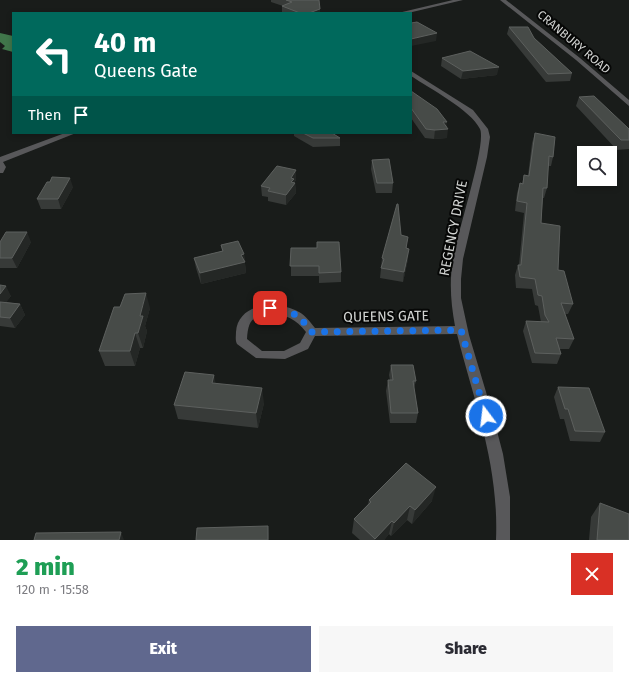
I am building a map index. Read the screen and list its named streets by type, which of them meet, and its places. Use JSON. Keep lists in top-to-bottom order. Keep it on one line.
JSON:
{"streets":{"street":["CRANBURY ROAD","REGENCY DRIVE","QUEENS GATE"]},"crossings":[["REGENCY DRIVE","QUEENS GATE"]],"page":{"turn":["40 m","Queens Gate"],"then":"Then","heading":["2 min","120 m · 15:58"],"buttons":["Exit","Share"]}}
